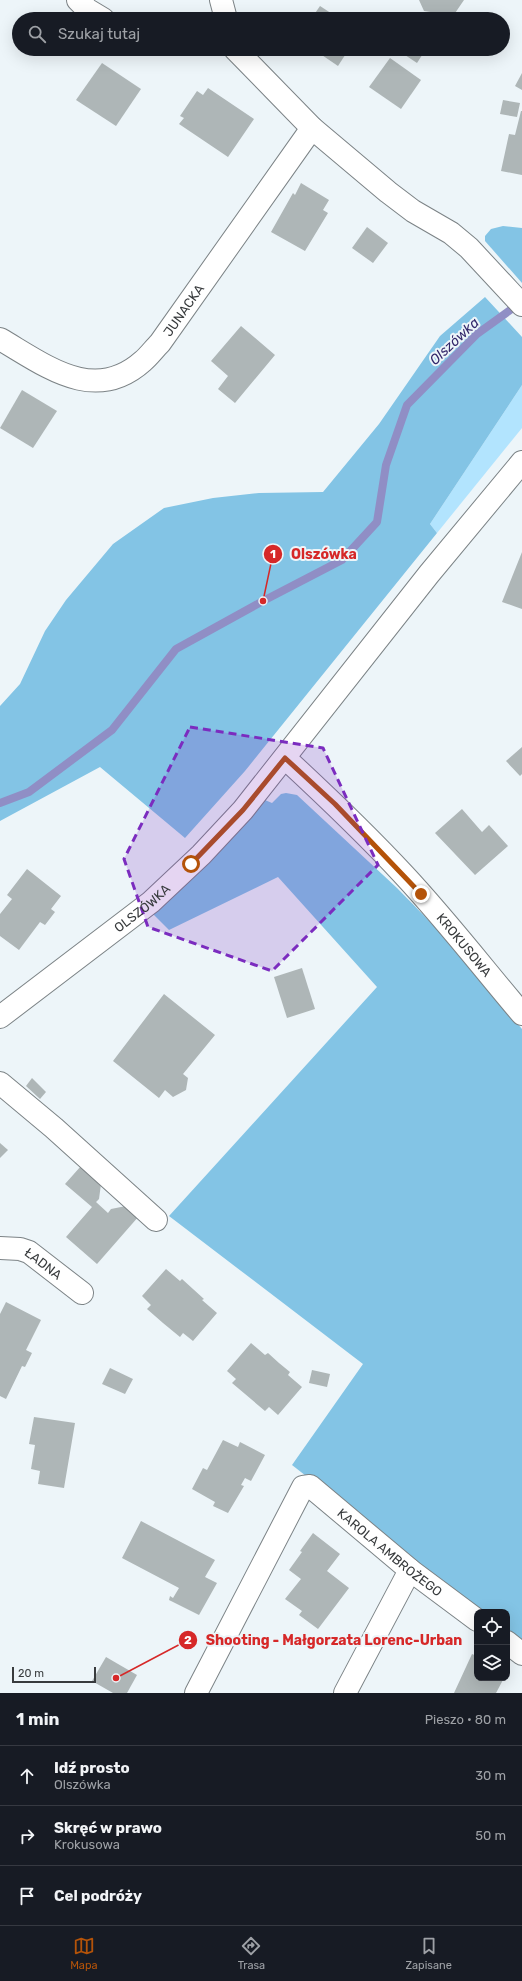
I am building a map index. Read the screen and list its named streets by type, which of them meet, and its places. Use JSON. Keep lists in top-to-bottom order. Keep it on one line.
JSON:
{"streets":{"street":["JUNACKA","OLSZÓWKA","KROKUSOWA","ŁADNA","KAROLA AMBROŻEGO"]},"crossings":[["OLSZÓWKA","KROKUSOWA"]],"water":["Olszówka"],"places":["Olszówka","Shooting - Małgorzata Lorenc-Urban"],"scale_bar":"20 m","page":{"search":"Szukaj tutaj","scale":"20 m","heading":["1 min","Pieszo · 80 m"],"list":[["Idź prosto","Olszówka","30 m"],["Skręć w prawo","Krokusowa","50 m"],"Cel podróży"],"nav":["Mapa","Trasa","Zapisane"]}}
